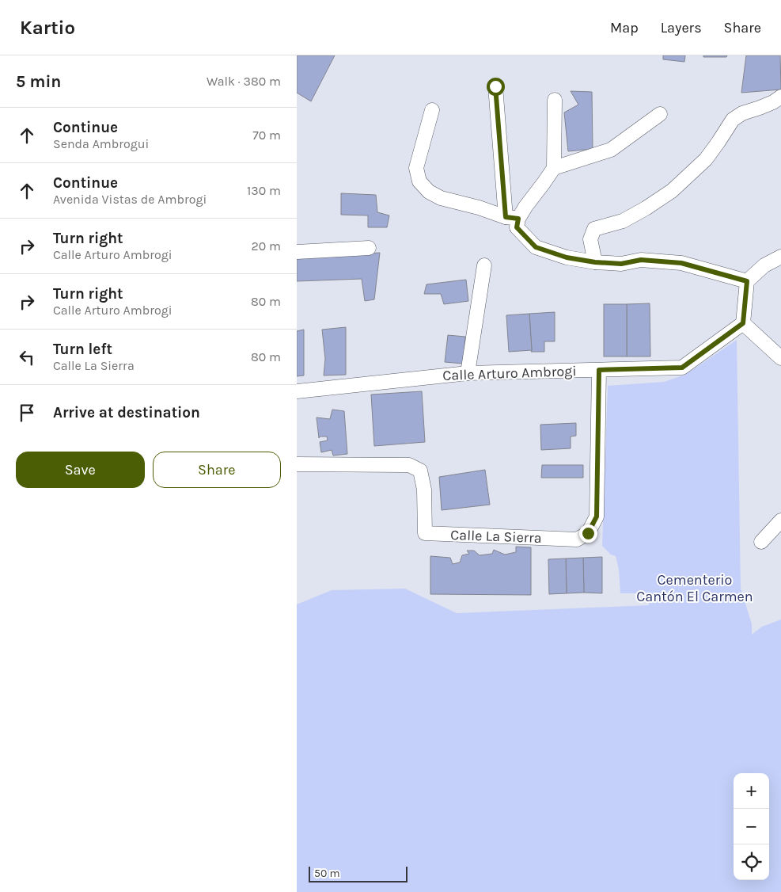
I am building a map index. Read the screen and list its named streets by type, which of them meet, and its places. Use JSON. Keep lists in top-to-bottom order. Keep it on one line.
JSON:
{"streets":{"street":["Calle Arturo Ambrogi","Calle La Sierra"]},"crossings":[["Calle Arturo Ambrogi","Calle La Sierra"]],"parks":["Cementerio Cantón El Carmen"],"scale_bar":"50 m","page":{"header":"Kartio","nav":["Map","Layers","Share"],"heading":["5 min","Walk · 380 m"],"list":[["Continue","Senda Ambrogui","70 m"],["Continue","Avenida Vistas de Ambrogi","130 m"],["Turn right","Calle Arturo Ambrogi","20 m"],["Turn right","Calle Arturo Ambrogi","80 m"],["Turn left","Calle La Sierra","80 m"],"Arrive at destination"],"buttons":["Save","Share"],"map_buttons":["+","−"],"scale":"50 m"}}
